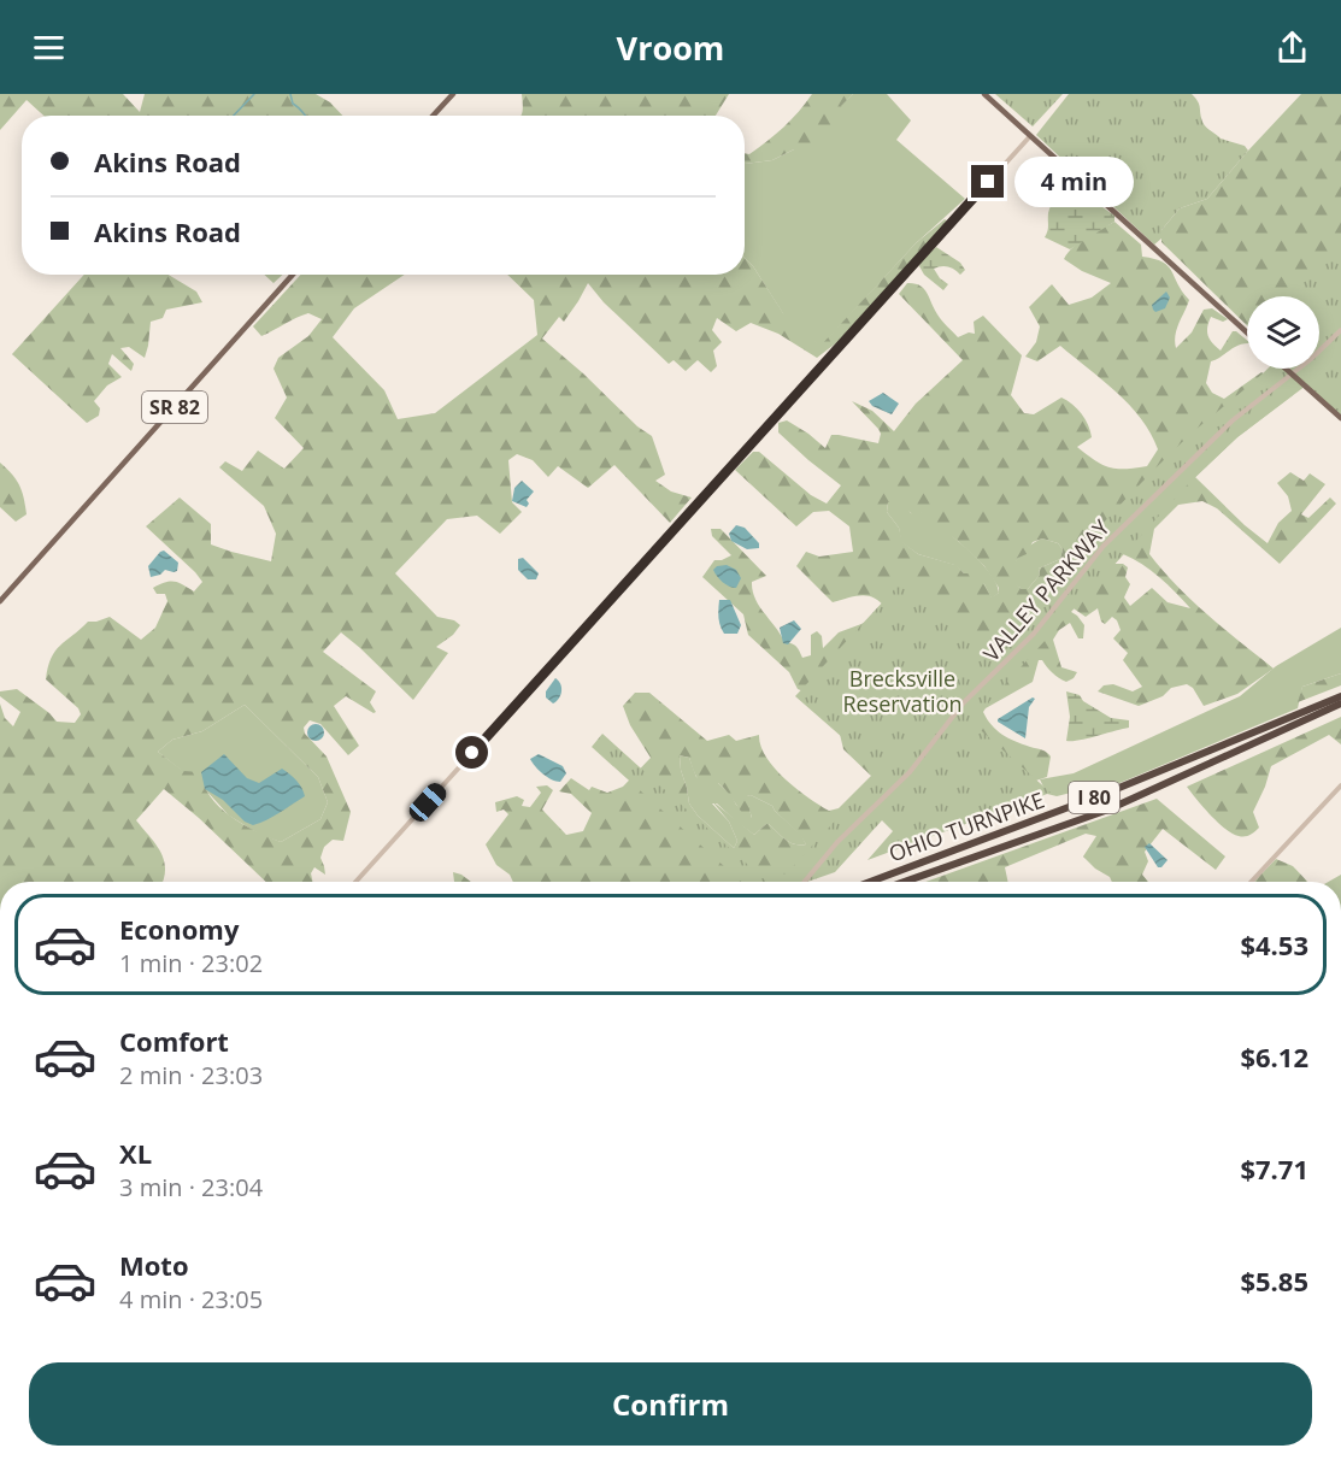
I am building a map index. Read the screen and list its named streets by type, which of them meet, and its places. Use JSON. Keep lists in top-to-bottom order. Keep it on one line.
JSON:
{"streets":{"highway":["I 80","OHIO TURNPIKE"],"main road":["SR 82"],"street":["VALLEY PARKWAY"]},"parks":["Brecksville Reservation"],"page":{"header":"Vroom","banner":["Akins Road","Akins Road"],"bubble":"4 min","list":[{"name":"Economy","note":"1 min · 23:02","value":"$4.53"},{"name":"Comfort","note":"2 min · 23:03","value":"$6.12"},{"name":"XL","note":"3 min · 23:04","value":"$7.71"},{"name":"Moto","note":"4 min · 23:05","value":"$5.85"}],"buttons":"Confirm"}}
